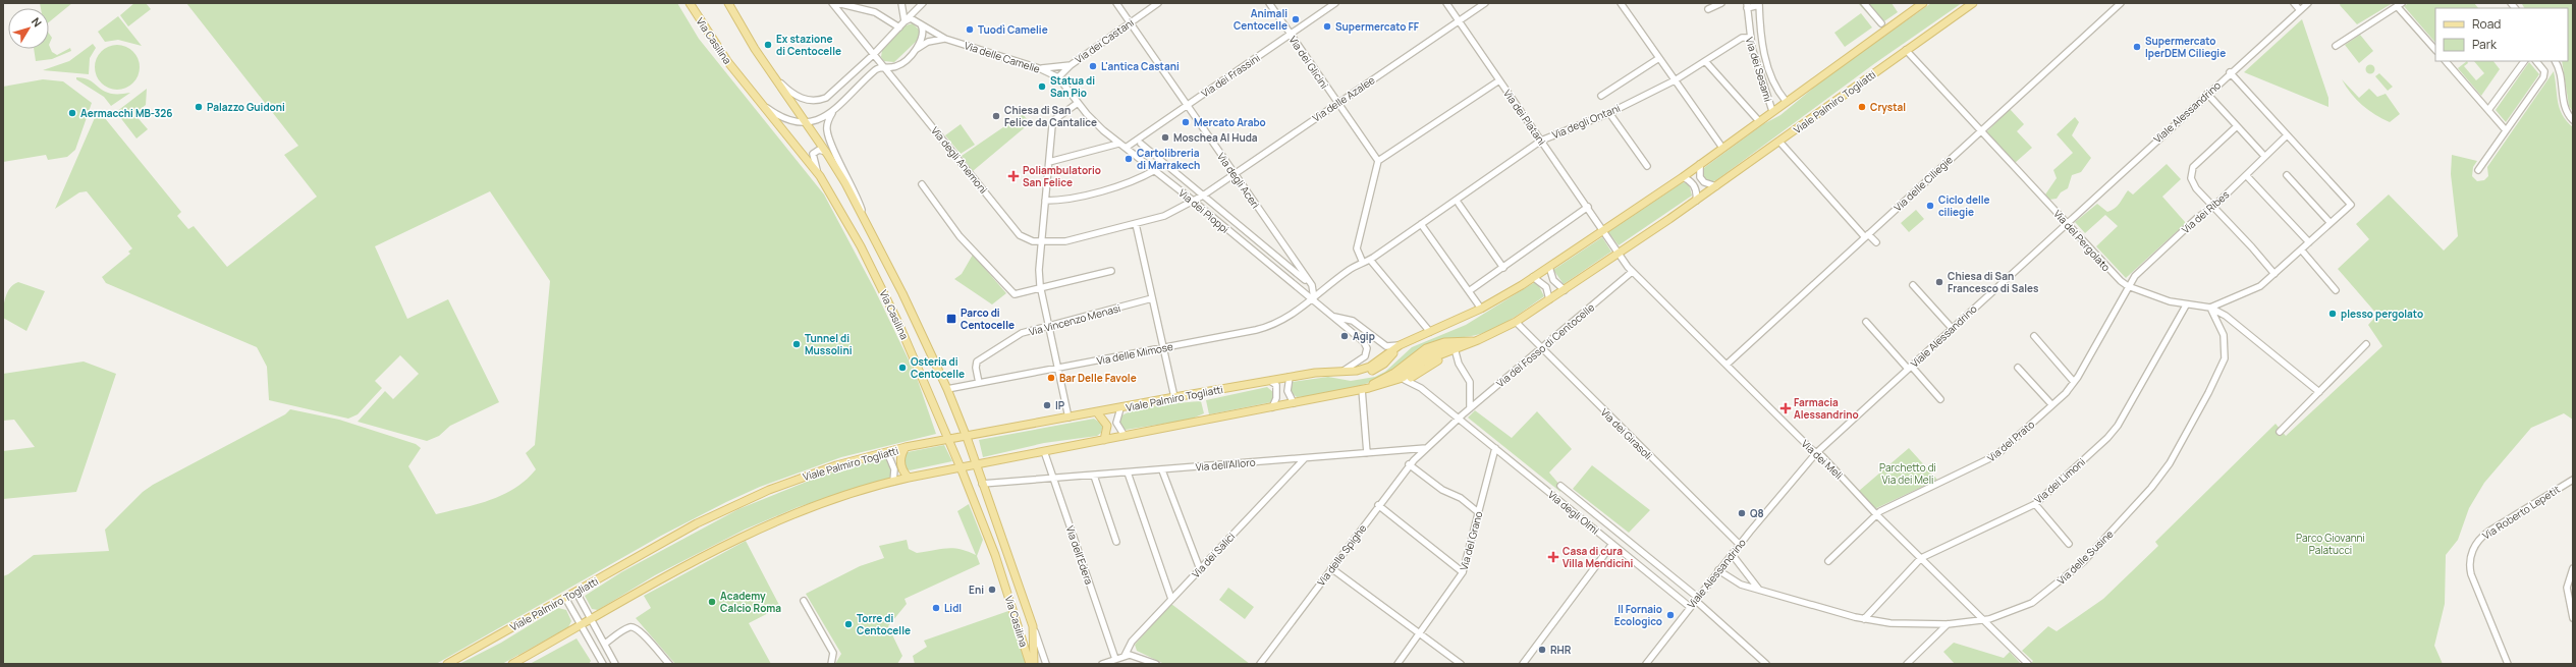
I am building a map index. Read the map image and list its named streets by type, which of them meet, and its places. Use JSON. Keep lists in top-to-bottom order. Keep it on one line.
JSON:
{"streets":{"main road":["Via Casilina","Viale Palmiro Togliatti"],"street":["Via dei Castani","Via delle Camelie","Via dei Glicini","Via dei Sesami","Via dei Frassini","Via delle Azalee","Viale Alessandrino","Via dei Platani","Via degli Ontani","Via degli Anemoni","Via degli Aceri","Via delle Ciliegie","Via dei Pioppi","Via dei Ribes","Via del Pergolato","Via Vincenzo Menasi","Via del Fosso di Centocelle","Via delle Mimose","Via dei Girasoli","Via del Prato","Via dei Meli","Via dell'Alloro","Via dei Limoni","Via degli Olmi","Via Roberto Lepetit","Via del Grano","Via dell'Edera","Via dei Salici","Via delle Spighe","Via delle Susine"]},"crossings":[["Via Casilina","Viale Palmiro Togliatti"],["Via Casilina","Via delle Mimose"],["Via Casilina","Via dell'Alloro"],["Via dei Castani","Via delle Camelie"],["Via dei Castani","Via degli Aceri"],["Via dei Castani","Via dei Pioppi"],["Via delle Camelie","Via dei Pioppi"],["Via dei Glicini","Via dei Frassini"],["Via dei Glicini","Via delle Azalee"],["Via dei Sesami","Viale Palmiro Togliatti"],["Via dei Sesami","Via degli Ontani"],["Via dei Frassini","Via degli Aceri"],["Via dei Frassini","Via dei Pioppi"],["Via delle Azalee","Via dei Platani"],["Via delle Azalee","Via degli Anemoni"],["Via delle Azalee","Via degli Aceri"],["Via delle Azalee","Via dei Pioppi"],["Viale Palmiro Togliatti","Via dei Platani"],["Viale Palmiro Togliatti","Via dei Pioppi"],["Viale Palmiro Togliatti","Via del Pergolato"],["Viale Palmiro Togliatti","Via dei Girasoli"],["Viale Palmiro Togliatti","Via dei Meli"],["Viale Palmiro Togliatti","Via dell'Edera"],["Viale Alessandrino","Via del Pergolato"],["Viale Alessandrino","Via dei Girasoli"],["Viale Alessandrino","Via dei Meli"],["Viale Alessandrino","Via degli Olmi"],["Viale Alessandrino","Via delle Susine"],["Via dei Platani","Via degli Ontani"],["Via dei Platani","Via dei Meli"],["Via degli Ontani","Via delle Mimose"],["Via degli Aceri","Via dei Pioppi"],["Via degli Aceri","Via delle Mimose"],["Via delle Ciliegie","Via del Pergolato"],["Via delle Ciliegie","Via dei Meli"],["Via dei Pioppi","Via delle Mimose"],["Via dei Ribes","Via del Pergolato"],["Via dei Ribes","Via del Prato"],["Via del Pergolato","Via del Prato"],["Via del Pergolato","Via dei Limoni"],["Via del Pergolato","Via delle Susine"],["Via Vincenzo Menasi","Via delle Mimose"],["Via del Fosso di Centocelle","Via dei Girasoli"],["Via del Fosso di Centocelle","Via dei Meli"],["Via del Fosso di Centocelle","Via degli Olmi"],["Via del Prato","Via dei Meli"],["Via dei Meli","Via dei Limoni"],["Via dei Meli","Via delle Susine"],["Via dell'Alloro","Via dell'Edera"],["Via dell'Alloro","Via dei Salici"],["Via dell'Alloro","Via delle Spighe"],["Via dei Limoni","Via delle Susine"],["Via degli Olmi","Via del Grano"]],"parks":["Parchetto di Via dei Meli","Parco Giovanni Palatucci"],"places":{"other":["Animali Centocelle","Supermercato FF","Tuodì Camelie","Ex stazione di Centocelle","Supermercato IperDEM Ciliegie","L'antica Castani","Statua di San Pio","Palazzo Guidoni","Crystal","Aermacchi MB-326","Chiesa di San Felice da Cantalice","Mercato Arabo","Moschea Al Huda","Cartolibreria di Marrakech","Ciclo delle ciliegie","Chiesa di San Francesco di Sales","plesso pergolato","Agip","Tunnel di Mussolini","Osteria di Centocelle","Bar Delle Favole","IP","Q8","Eni","Academy Calcio Roma","Lidl","Il Fornaio Ecologico","Torre di Centocelle","RHR"],"health":["Poliambulatorio San Felice","Farmacia Alessandrino","Casa di cura Villa Mendicini"],"transit":["Parco di Centocelle"]},"legend":["Road","Park"],"north":"top right"}
